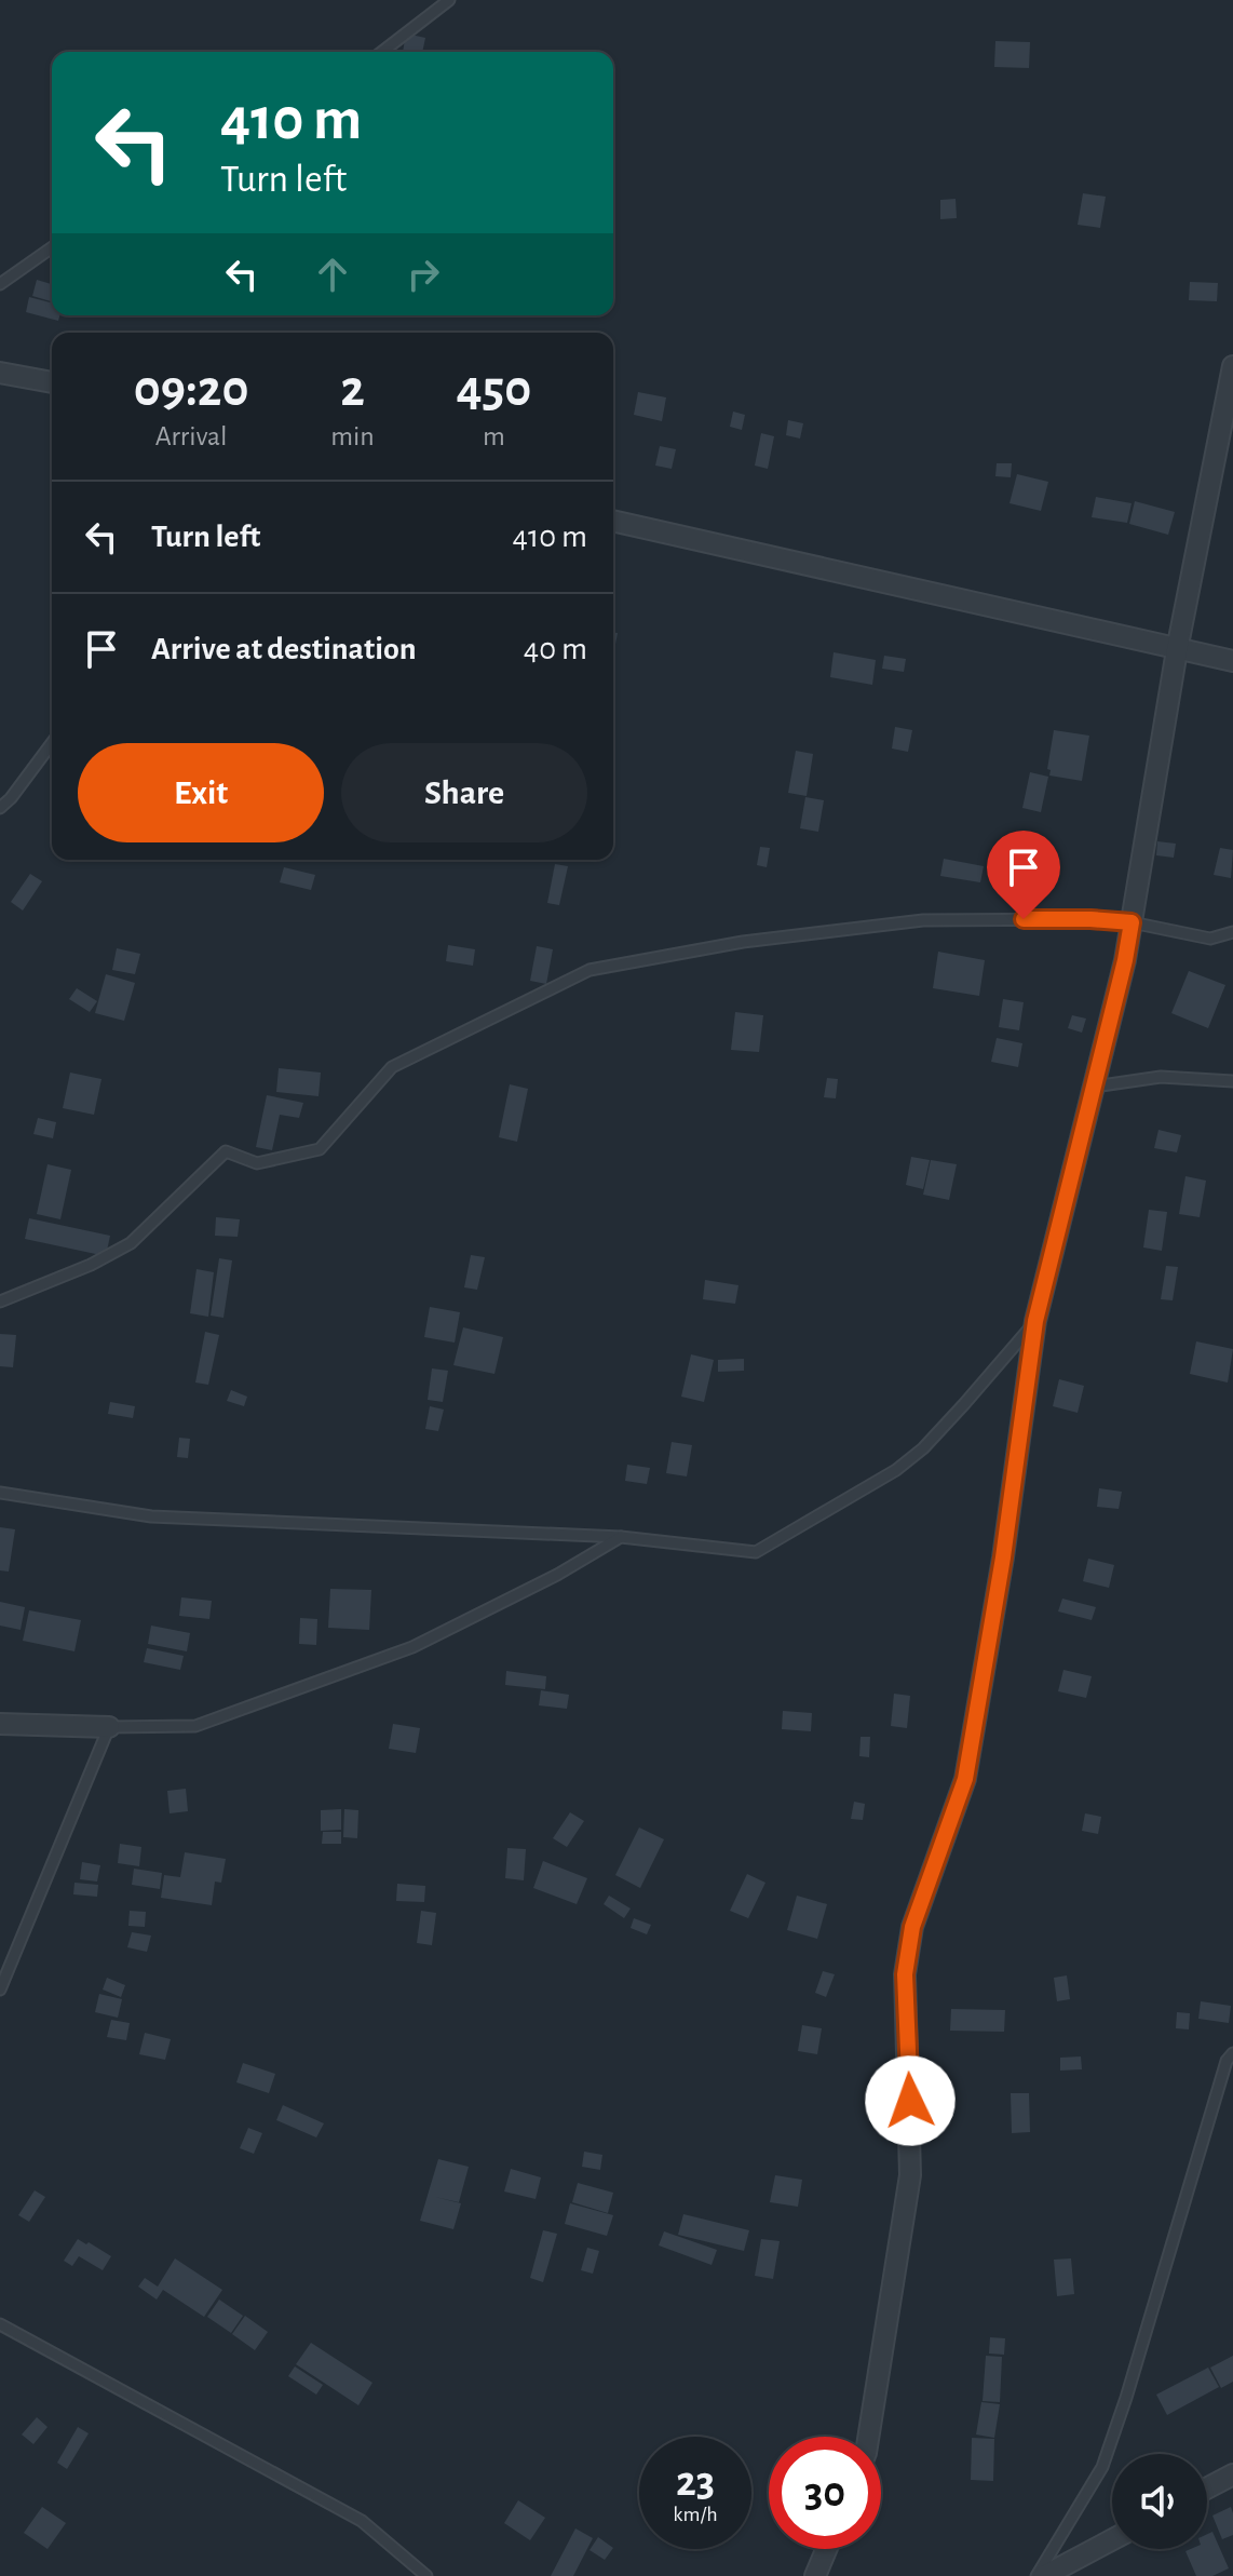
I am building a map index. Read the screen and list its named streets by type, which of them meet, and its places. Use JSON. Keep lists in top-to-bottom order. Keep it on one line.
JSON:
{"page":{"turn":["410 m","Turn left"],"eta":["09:20","Arrival","2","min","450","m"],"list":[{"name":"Turn left","value":"410 m"},{"name":"Arrive at destination","value":"40 m"}],"buttons":["Exit","Share"],"speed":"23 km/h","limit":"30"}}
